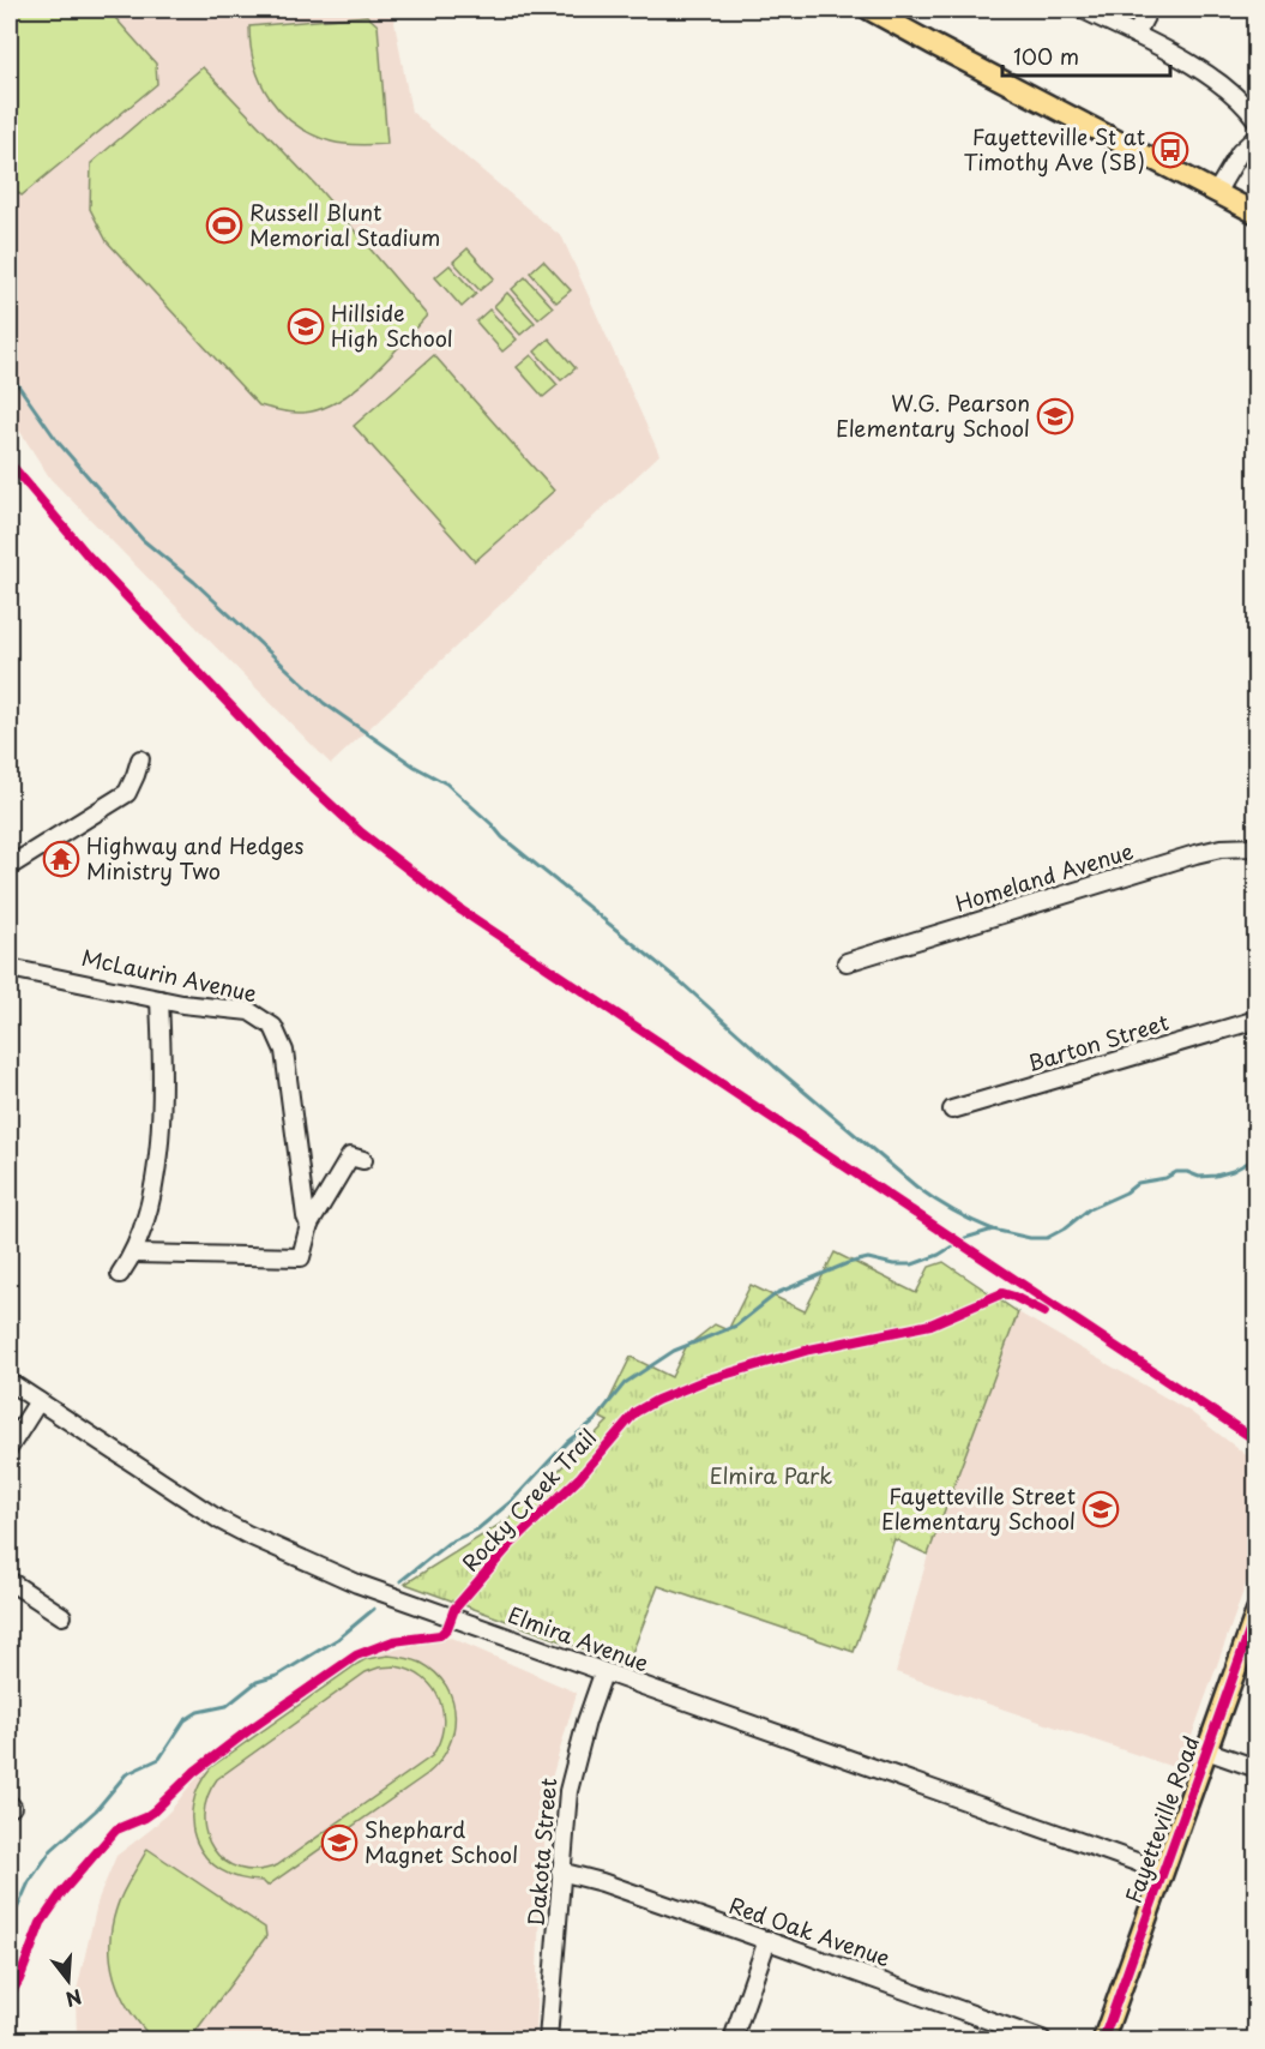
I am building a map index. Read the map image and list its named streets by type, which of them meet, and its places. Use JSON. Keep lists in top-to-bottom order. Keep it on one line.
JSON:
{"streets":{"main road":["Fayetteville Road"],"street":["Homeland Avenue","McLaurin Avenue","Barton Street","Elmira Avenue","Dakota Street","Red Oak Avenue"],"cycle path":["Rocky Creek Trail"]},"crossings":[["Elmira Avenue","Fayetteville Road"],["Elmira Avenue","Dakota Street"],["Dakota Street","Red Oak Avenue"]],"parks":["Elmira Park"],"places":{"bus stop":["Fayetteville St at Timothy Ave (SB)"],"sports":["Russell Blunt Memorial Stadium"],"school or university":["Hillside High School","W.G. Pearson Elementary School","Fayetteville Street Elementary School","Shephard Magnet School"],"temple":["Highway and Hedges Ministry Two"]},"scale_bar":"100 m","north":"bottom"}
